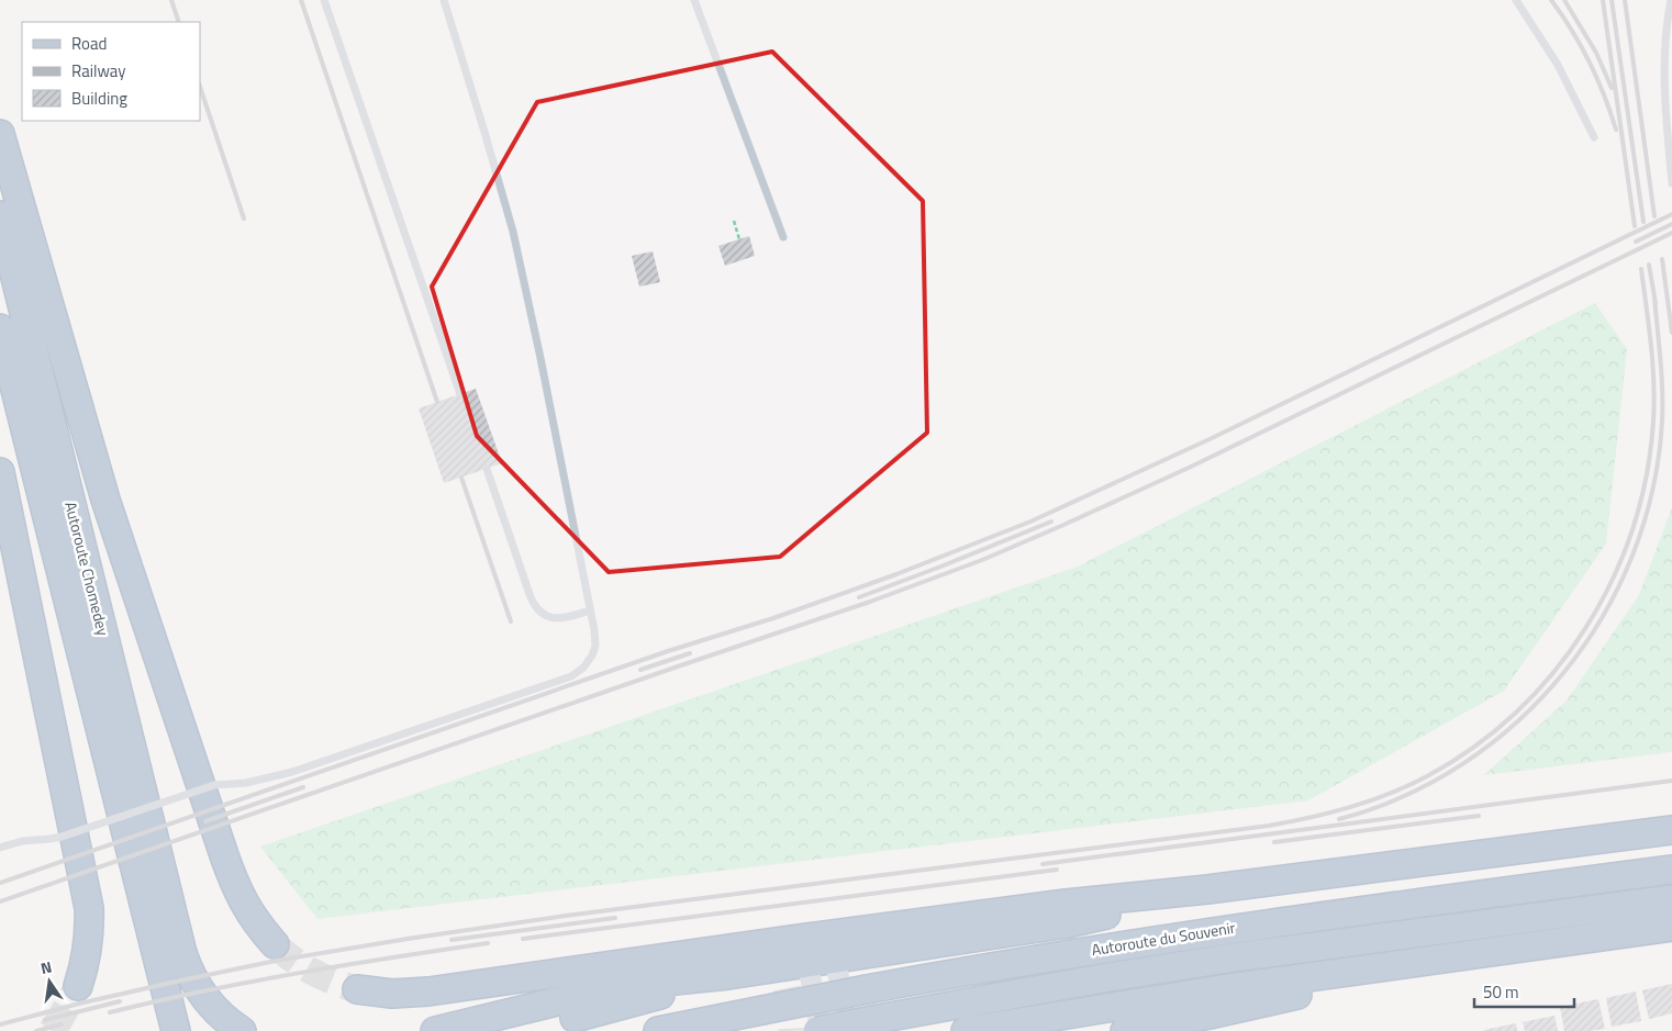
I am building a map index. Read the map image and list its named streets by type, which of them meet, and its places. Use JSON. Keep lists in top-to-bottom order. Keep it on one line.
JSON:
{"streets":{"highway":["Autoroute Chomedey","Autoroute du Souvenir"]},"legend":["Road","Railway","Building"],"scale_bar":"50 m","north":"top"}
